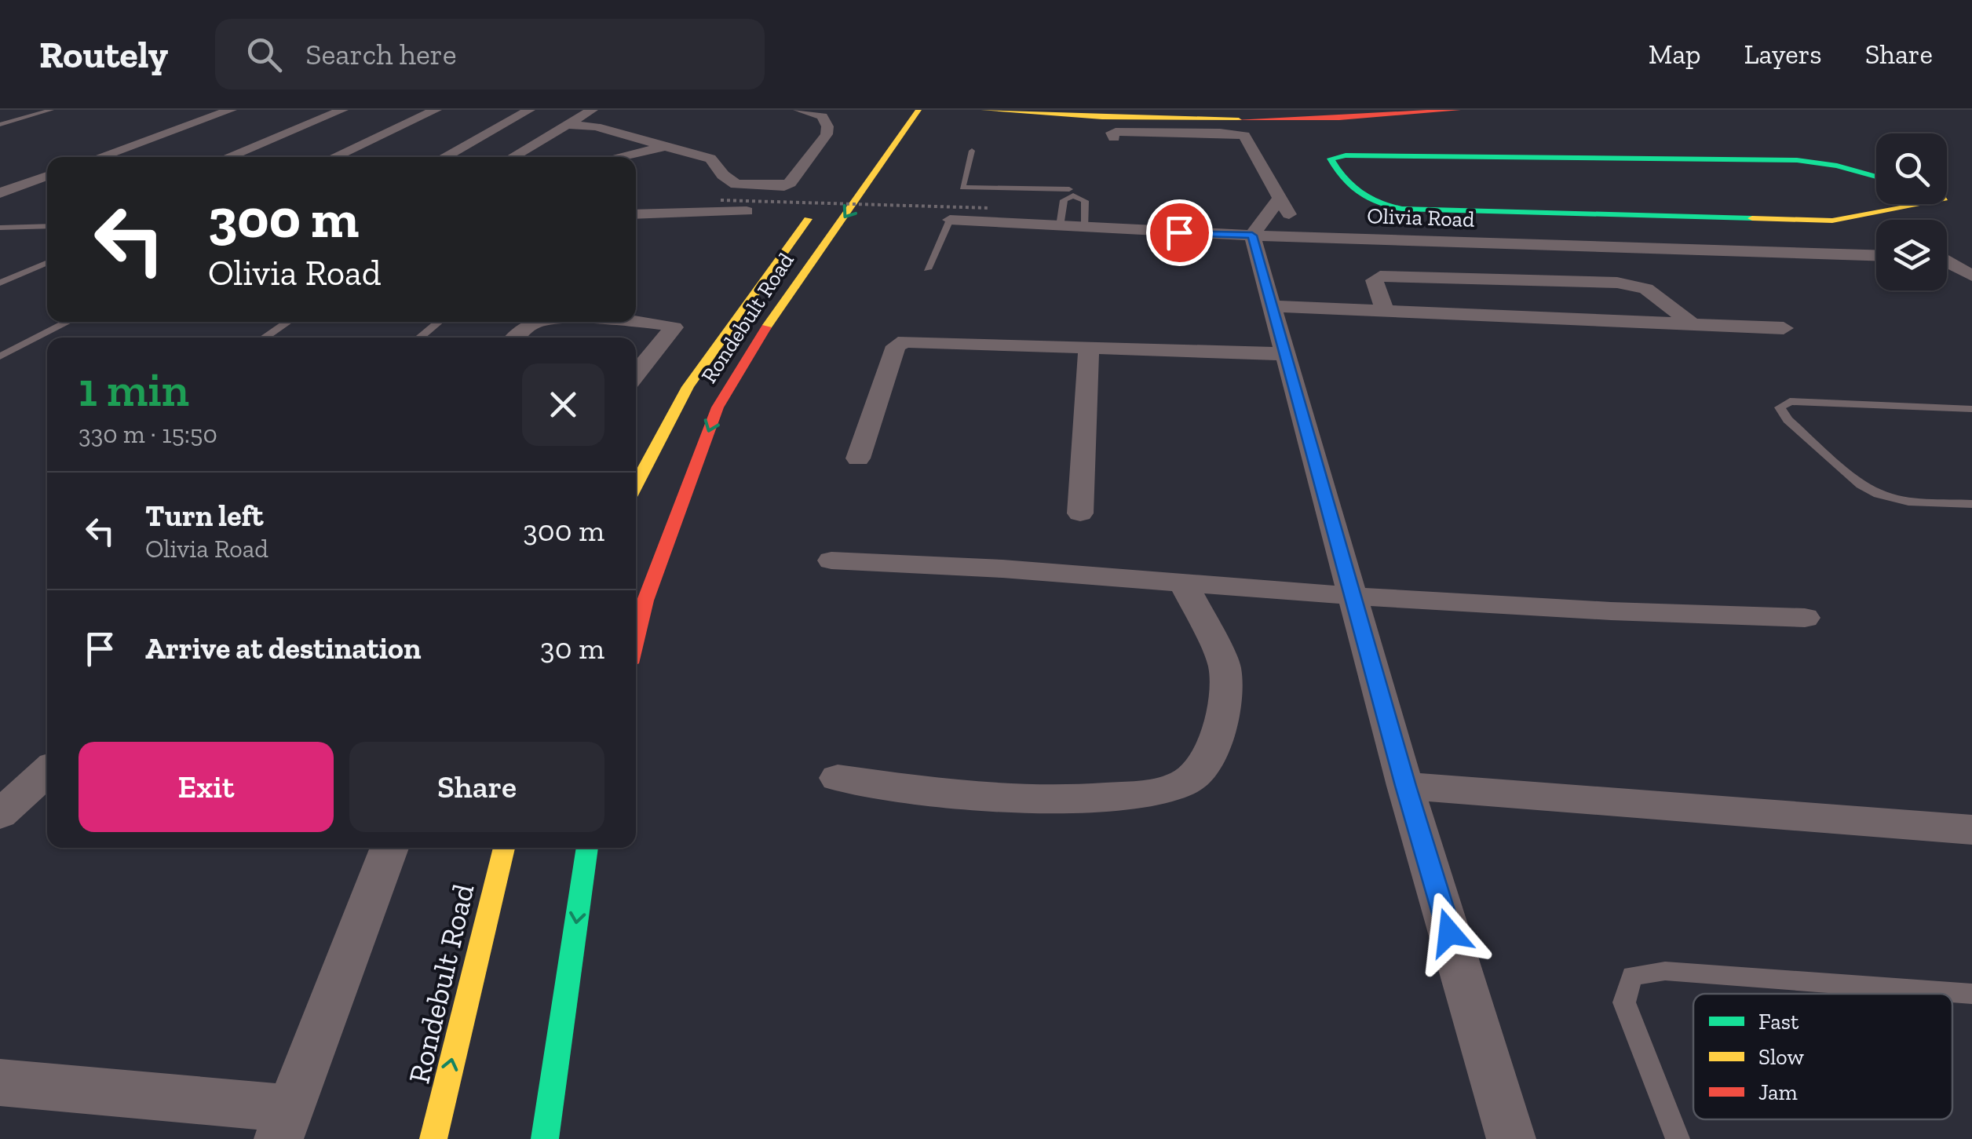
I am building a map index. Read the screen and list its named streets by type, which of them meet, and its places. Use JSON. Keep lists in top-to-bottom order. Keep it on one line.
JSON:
{"streets":{"street":["Olivia Road","Rondebult Road"]},"legend":["Fast","Slow","Jam"],"page":{"header":"Routely","search":"Search here","nav":["Map","Layers","Share"],"turn":["300 m","Olivia Road"],"heading":["1 min","330 m · 15:50"],"list":[{"name":"Turn left","note":"Olivia Road","value":"300 m"},{"name":"Arrive at destination","value":"30 m"}],"buttons":["Exit","Share"]}}
